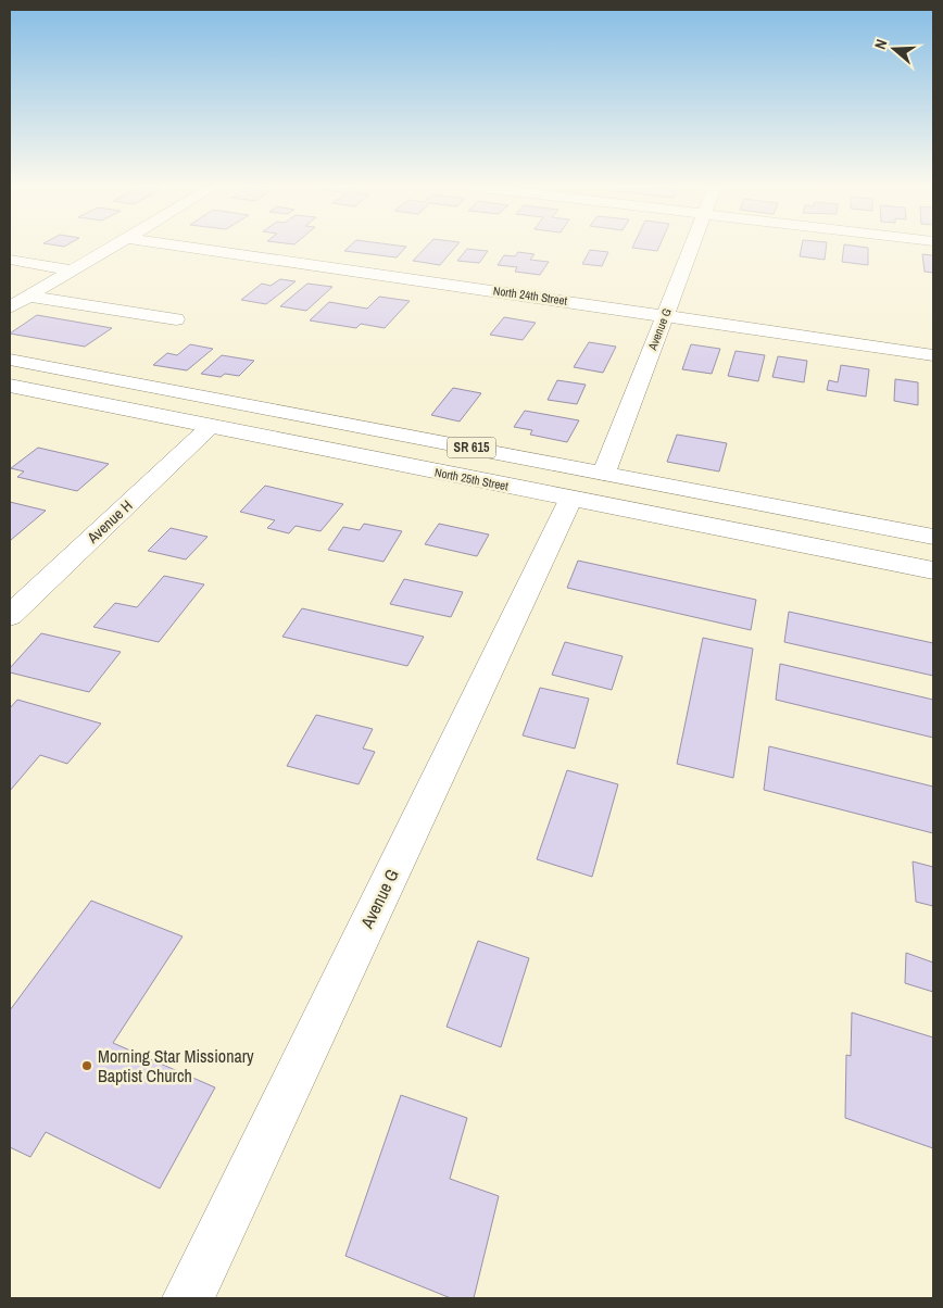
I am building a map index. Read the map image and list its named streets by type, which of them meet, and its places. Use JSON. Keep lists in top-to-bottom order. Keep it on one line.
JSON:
{"streets":{"street":["North 24th Street","Avenue G","SR 615","North 25th Street","Avenue H"]},"crossings":[["North 24th Street","Avenue G"],["Avenue G","SR 615"],["Avenue G","North 25th Street"],["North 25th Street","Avenue H"]],"places":["Morning Star Missionary Baptist Church"],"north":"left"}
